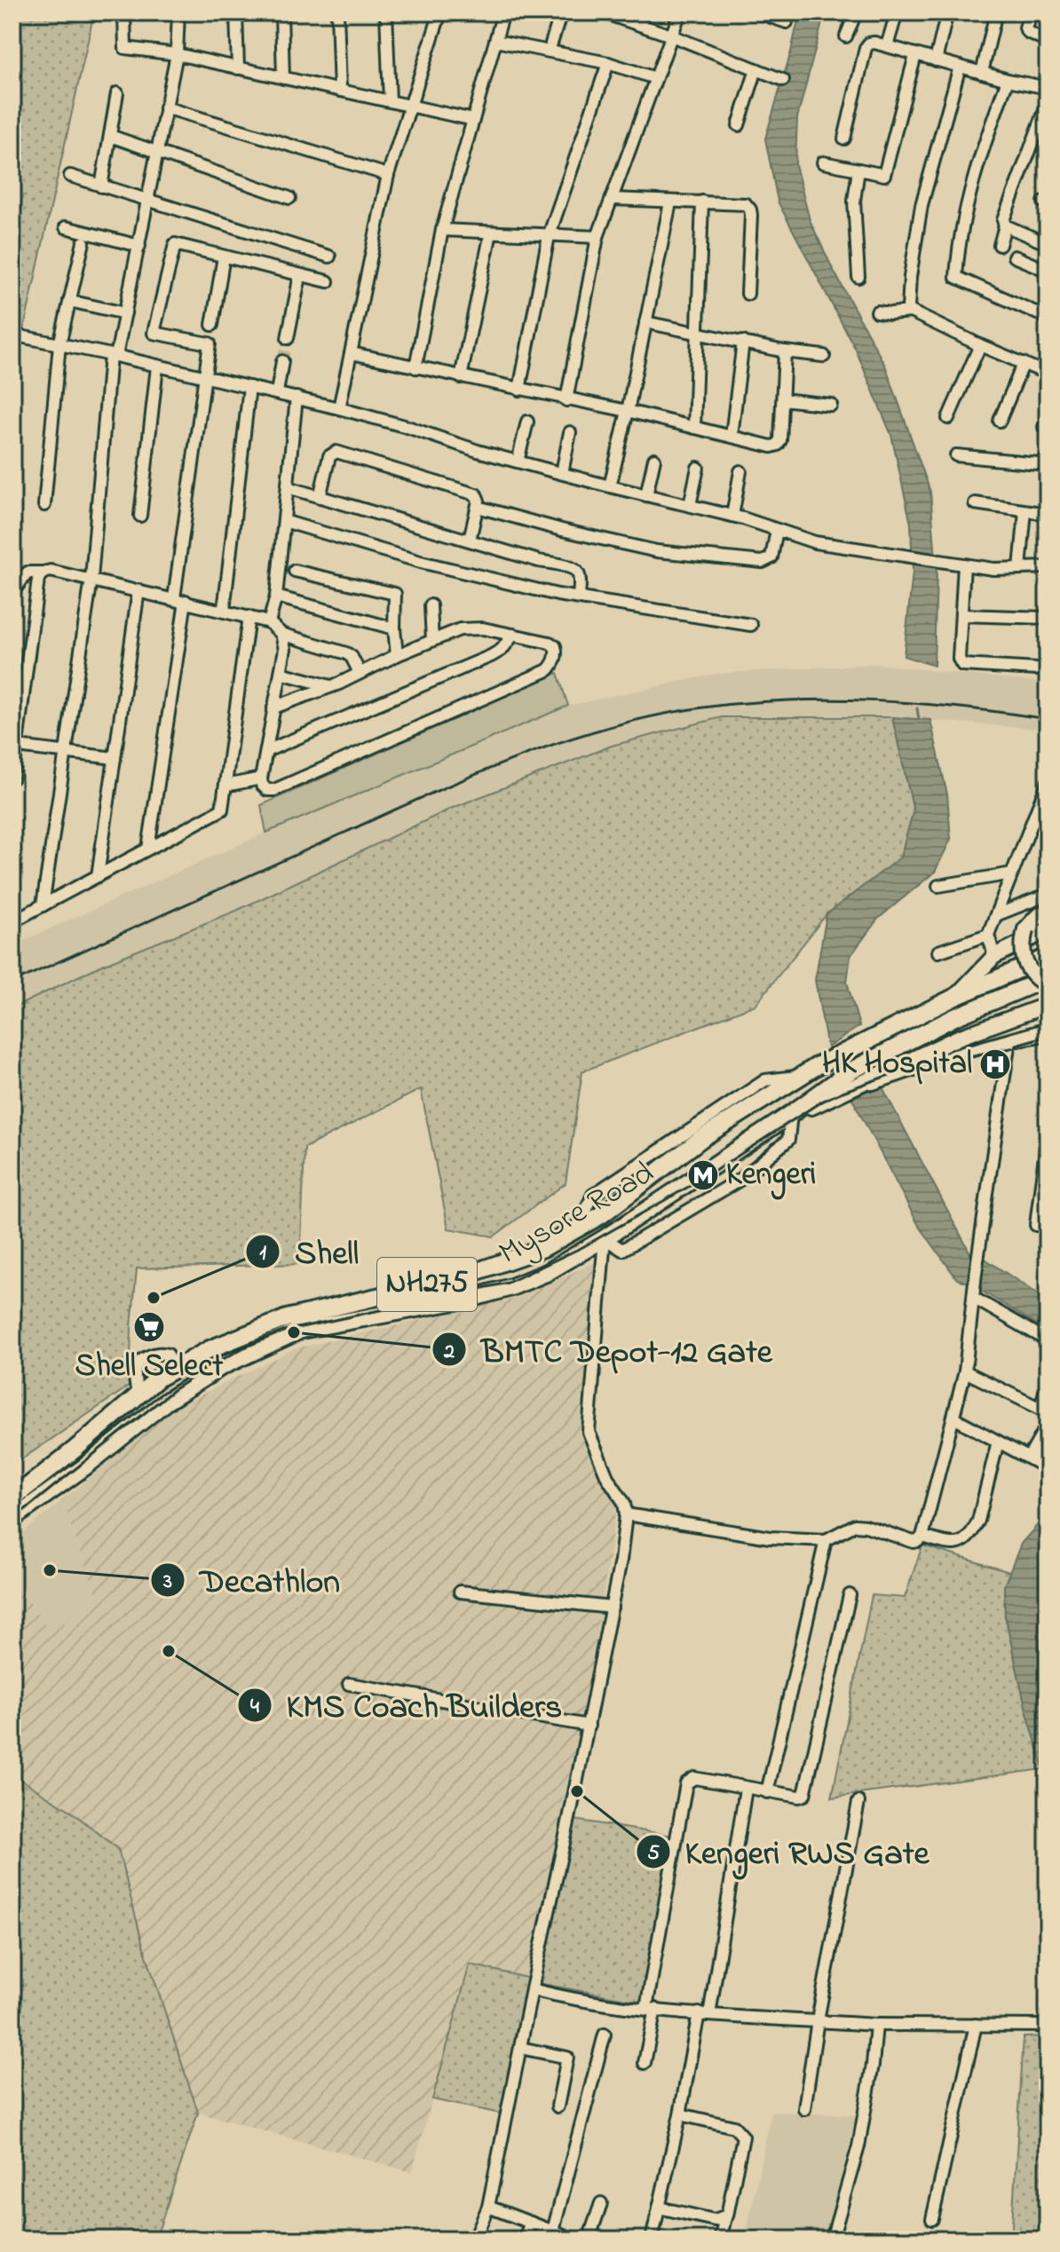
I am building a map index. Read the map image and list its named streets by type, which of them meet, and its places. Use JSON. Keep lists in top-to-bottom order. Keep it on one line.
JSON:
{"streets":{"highway":["Mysore Road","NH275"]},"places":{"hospital":["HK Hospital"],"metro station":["Kengeri"],"other":["Shell","BMTC Depot-12 Gate","Decathlon","KMS Coach Builders","Kengeri RWS Gate"],"supermarket":["Shell Select"]}}
